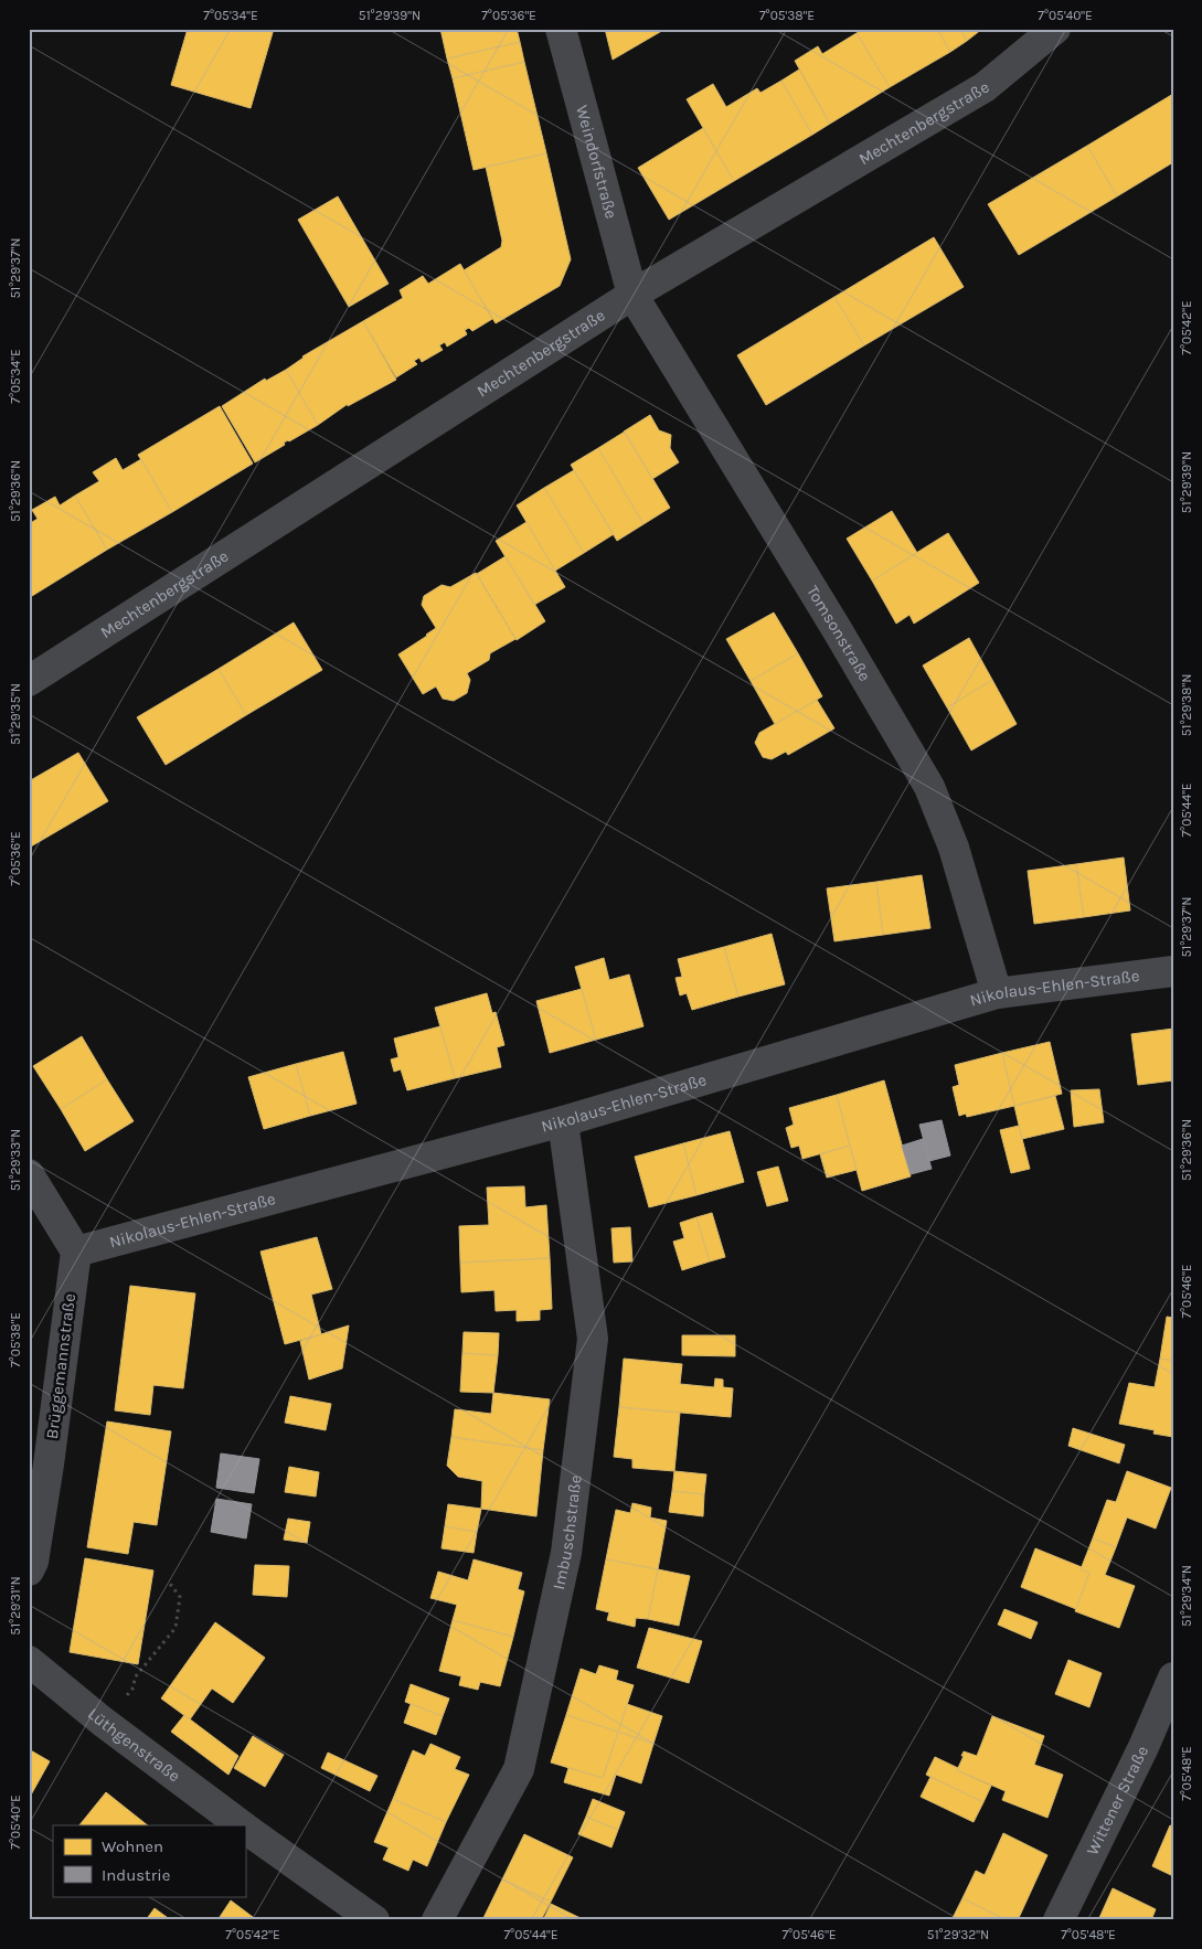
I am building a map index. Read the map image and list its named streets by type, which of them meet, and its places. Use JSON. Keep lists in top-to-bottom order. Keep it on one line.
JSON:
{"streets":{"street":["Mechtenbergstraße","Weindorfstraße","Tomsonstraße","Nikolaus-Ehlen-Straße","Brüggemannstraße","Imbuschstraße","Lüthgenstraße","Wittener Straße"]},"crossings":[["Mechtenbergstraße","Weindorfstraße"],["Mechtenbergstraße","Tomsonstraße"],["Weindorfstraße","Tomsonstraße"],["Tomsonstraße","Nikolaus-Ehlen-Straße"],["Nikolaus-Ehlen-Straße","Brüggemannstraße"],["Nikolaus-Ehlen-Straße","Imbuschstraße"]],"legend":["Wohnen","Industrie"],"coordinates":["7°05'34\"E","51°29'39\"N","7°05'36\"E","7°05'38\"E","7°05'40\"E","51°29'37\"N","7°05'42\"E","51°29'36\"N","51°29'38\"N","51°29'35\"N","7°05'44\"E","51°29'33\"N","7°05'46\"E","51°29'34\"N","51°29'31\"N","7°05'48\"E","51°29'32\"N"]}
